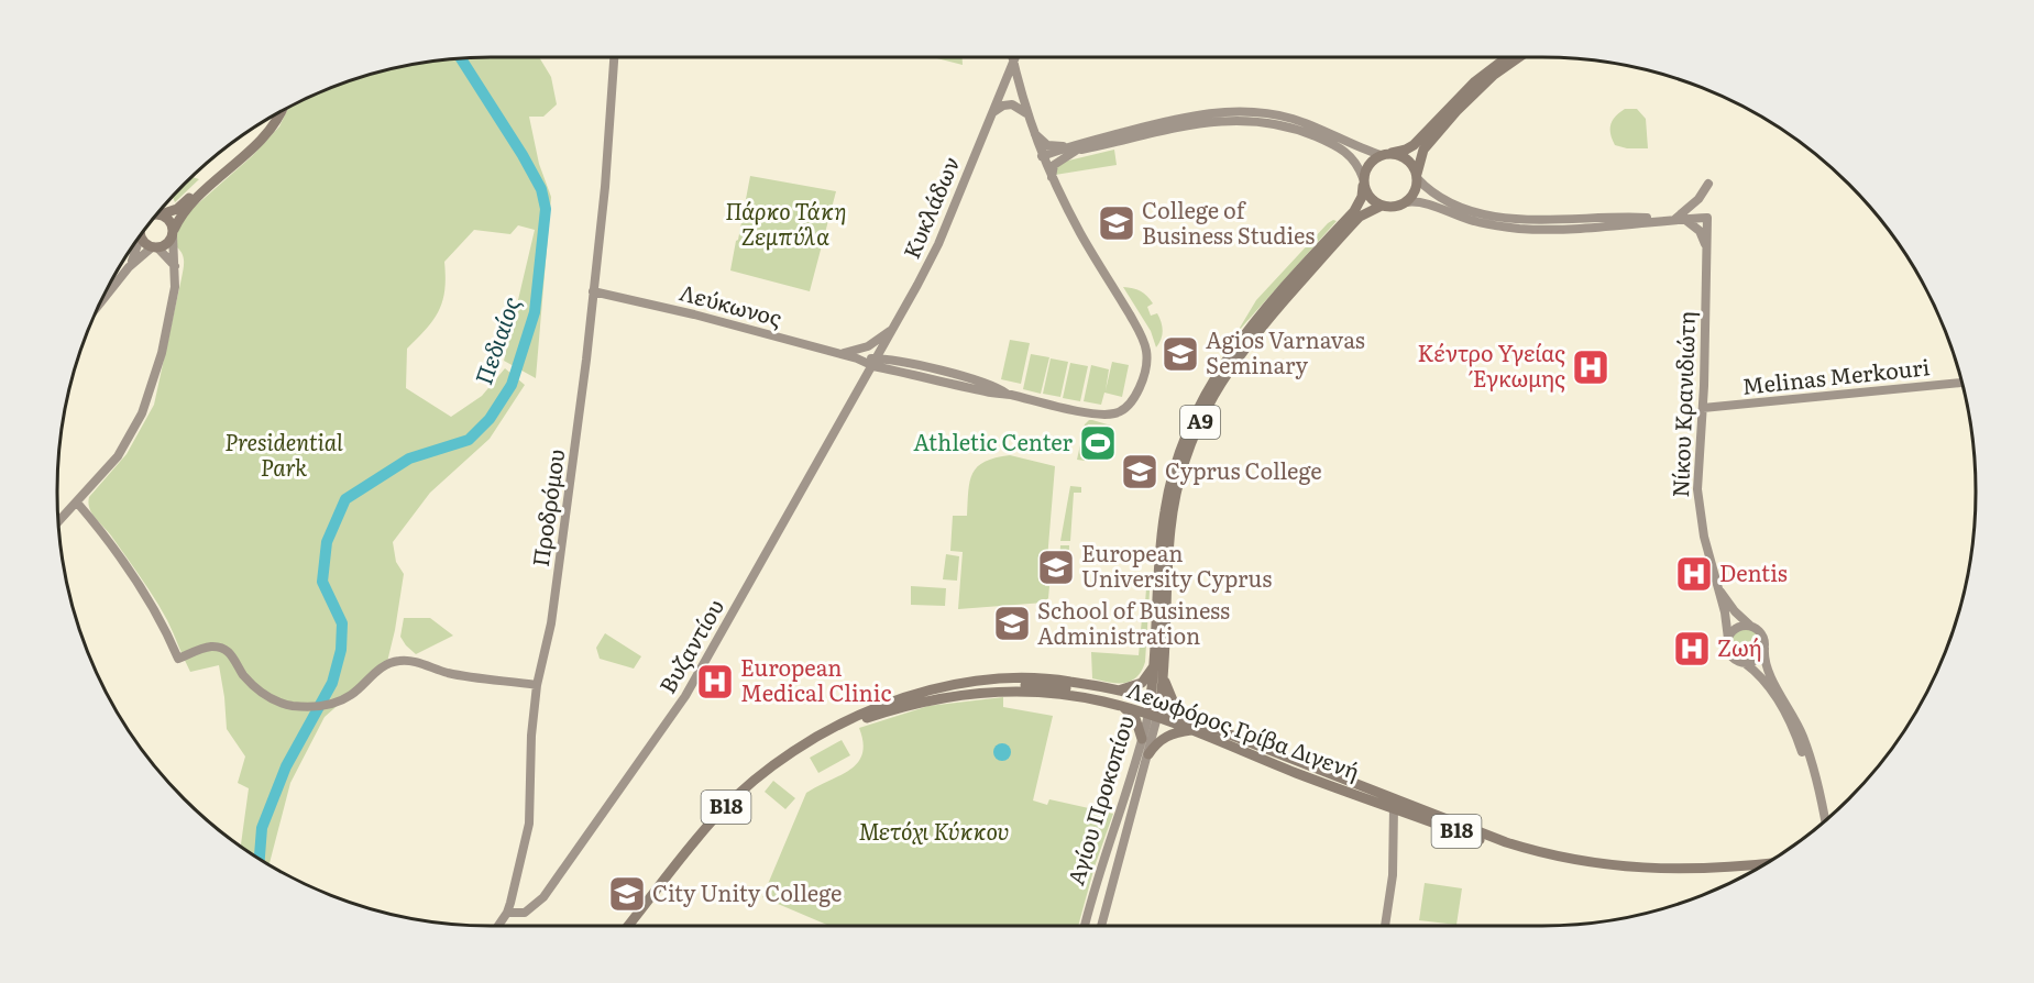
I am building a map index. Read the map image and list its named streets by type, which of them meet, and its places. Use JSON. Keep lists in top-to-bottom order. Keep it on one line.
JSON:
{"streets":{"main road":["Κυκλάδων","Λεύκωνος","Melinas Merkouri","Νίκου Κρανιδιώτη","A9","Προδρόμου","Βυζαντίου","Λεωφόρος Γρίβα Διγενή","Αγίου Προκοπίου","B18"]},"crossings":[["Κυκλάδων","Λεύκωνος"],["Κυκλάδων","Βυζαντίου"],["Λεύκωνος","Προδρόμου"],["Λεύκωνος","Βυζαντίου"],["Melinas Merkouri","Νίκου Κρανιδιώτη"],["A9","Αγίου Προκοπίου"],["Προδρόμου","Βυζαντίου"],["Λεωφόρος Γρίβα Διγενή","Αγίου Προκοπίου"]],"water":["Πεδιαίος"],"parks":["Πάρκο Τάκη Ζεμπύλα","Presidential Park","Μετόχι Κύκκου"],"places":{"school or university":["College of Business Studies","Agios Varnavas Seminary","Cyprus College","European University Cyprus","School of Business Administration","City Unity College"],"hospital":["Κέντρο Υγείας Έγκωμης","Dentis","Ζωή","European Medical Clinic"],"sports":["Athletic Center"]}}
